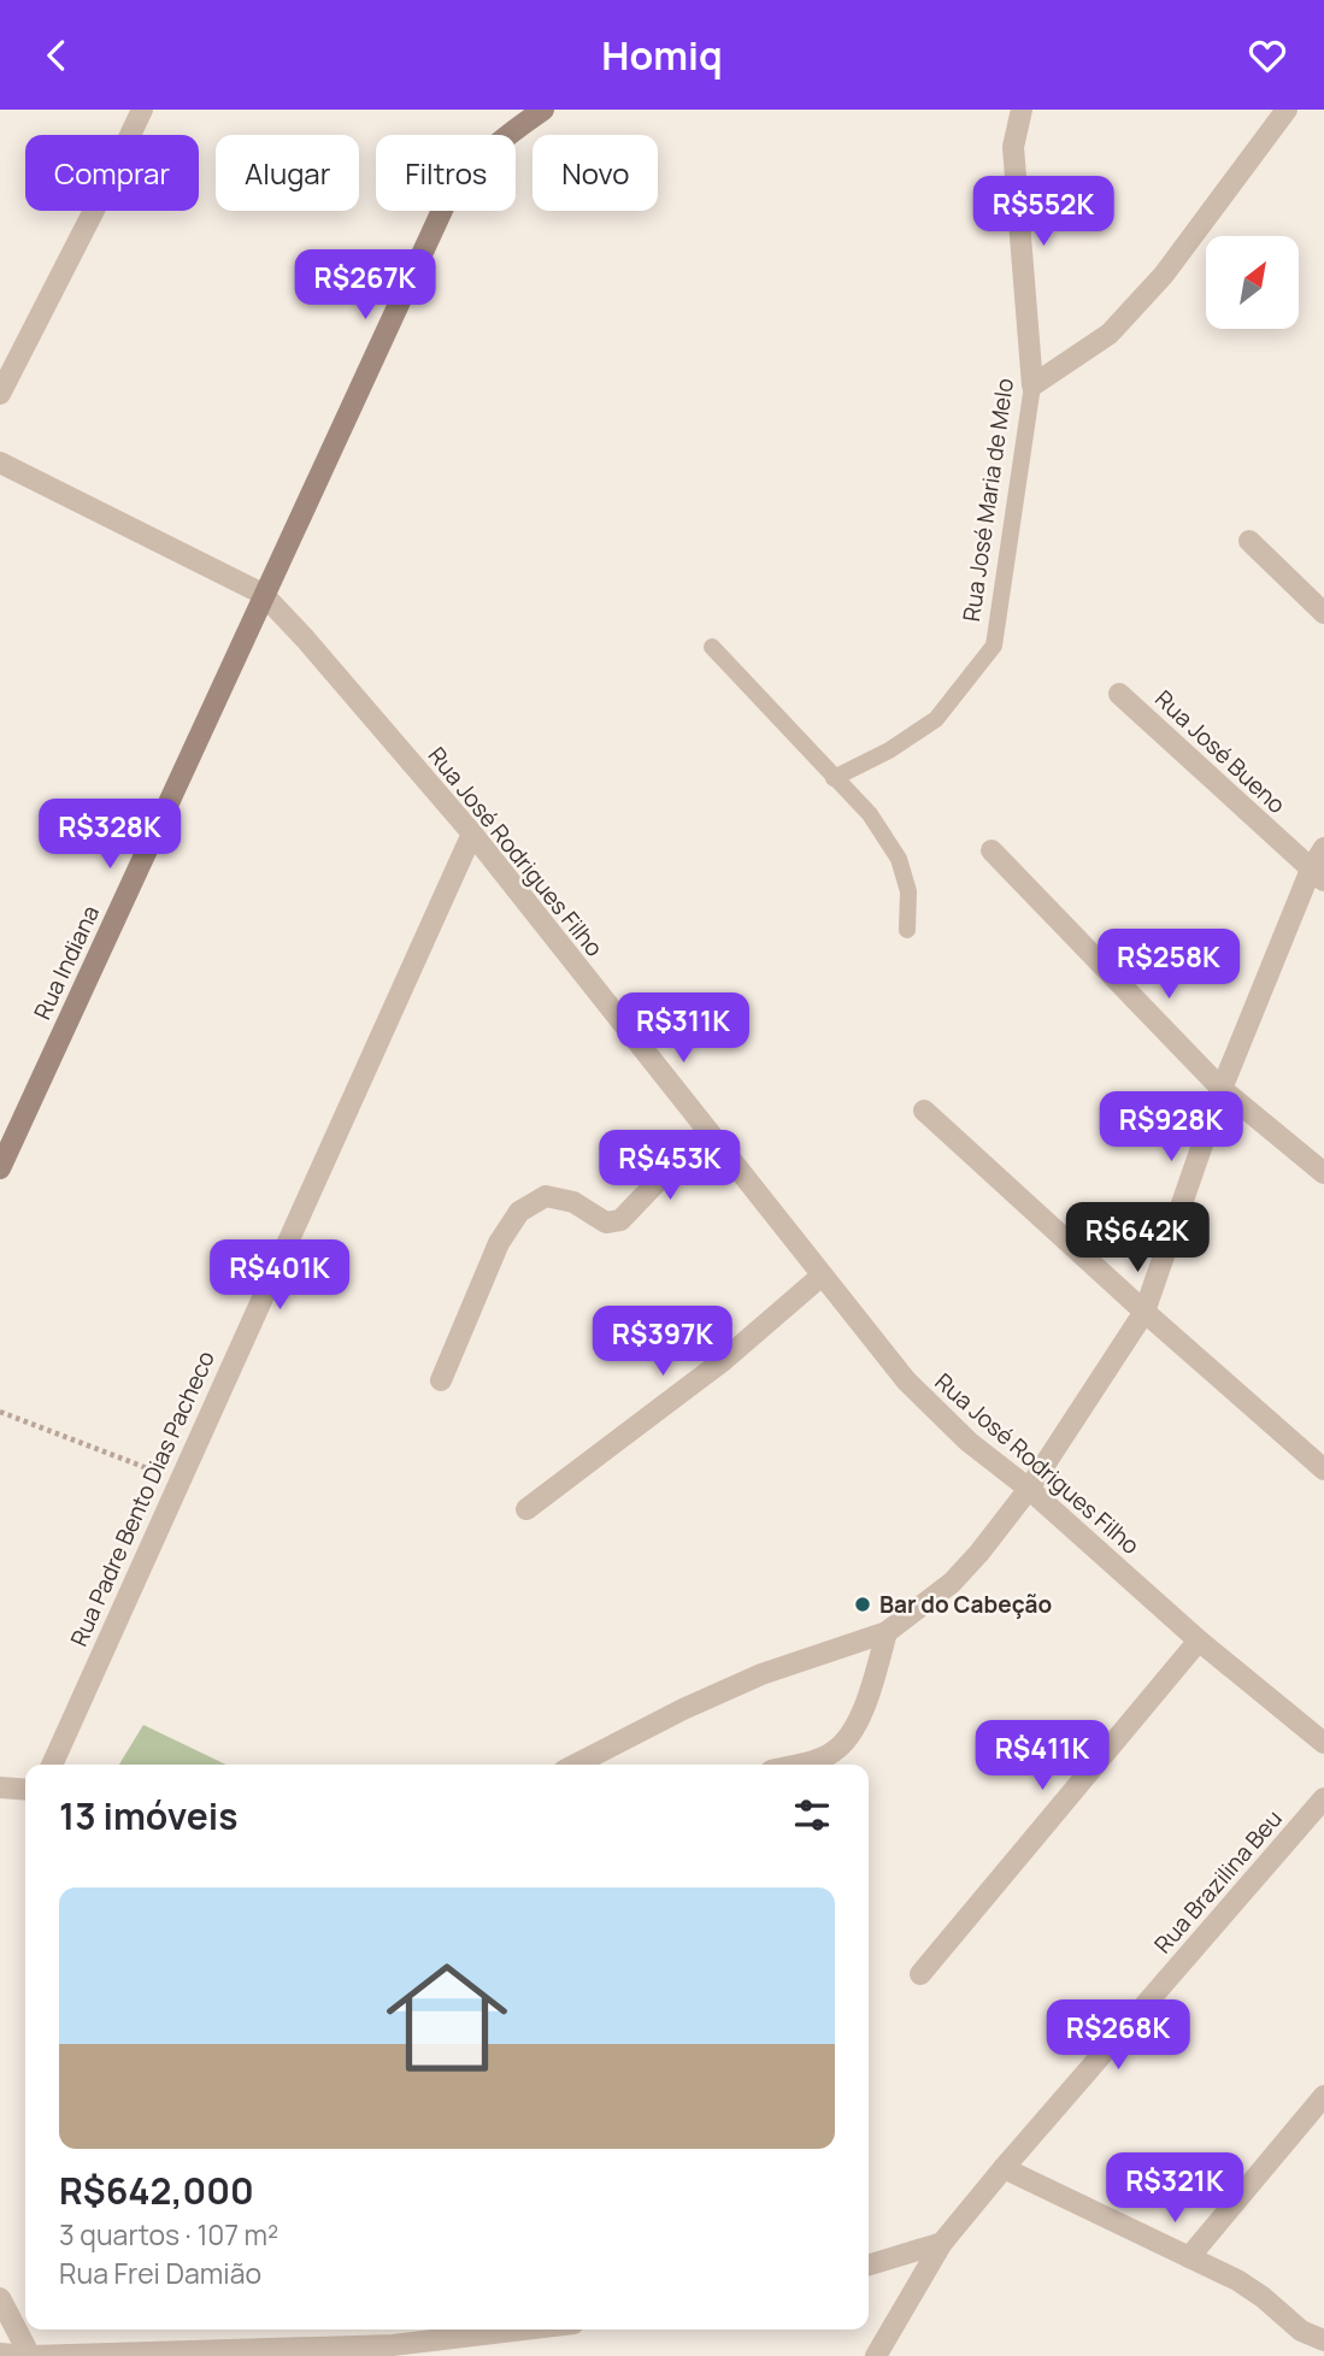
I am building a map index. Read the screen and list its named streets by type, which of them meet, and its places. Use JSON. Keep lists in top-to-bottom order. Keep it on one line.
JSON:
{"streets":{"street":["Rua José Maria de Melo","Rua José Bueno","Rua José Rodrigues Filho","Rua Indiana","Rua Padre Bento Dias Pacheco","Rua Brazilina Beu"]},"crossings":[["Rua José Rodrigues Filho","Rua Indiana"],["Rua José Rodrigues Filho","Rua Padre Bento Dias Pacheco"]],"places":["Bar do Cabeção"],"north":"top right","page":{"header":"Homiq","chip":["Comprar","Alugar","Filtros","Novo"],"price":["R$552K","R$267K","R$328K","R$258K","R$311K","R$928K","R$453K","R$642K","R$401K","R$397K","R$411K","R$268K","R$321K"],"heading":"13 imóveis","list":[{"name":"R$642,000","note":"3 quartos · 107 m² · Rua Frei Damião"}]}}
